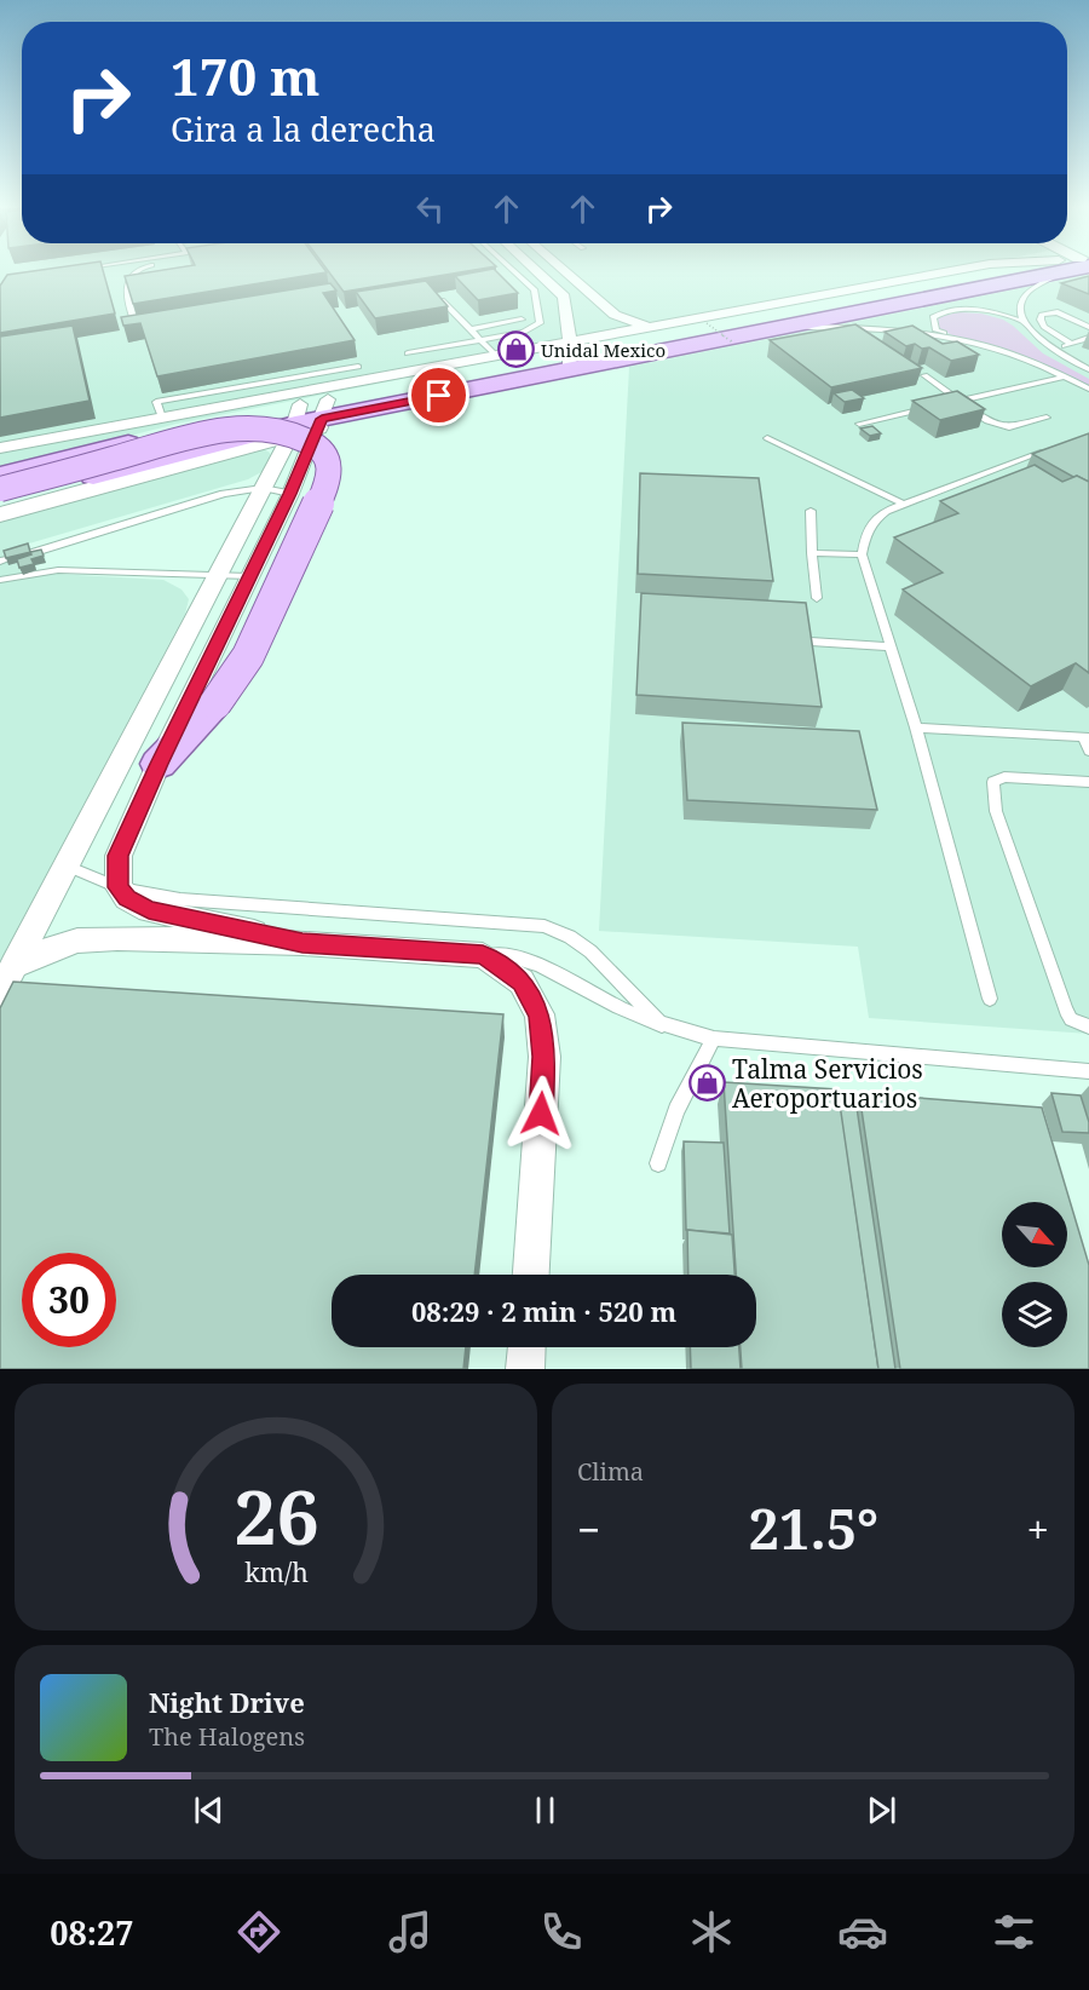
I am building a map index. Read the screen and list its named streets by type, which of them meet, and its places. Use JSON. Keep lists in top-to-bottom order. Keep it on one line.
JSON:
{"places":{"shop":["Unidal Mexico","Talma Servicios Aeroportuarios"]},"north":"bottom right","page":{"turn":["170 m","Gira a la derecha"],"limit":"30","trip":"08:29 · 2 min · 520 m","tile":"Clima","heat":["−","21.5°","+"],"song":["Night Drive","The Halogens"],"tabs":"08:27","gauge":["26","km/h"]}}
